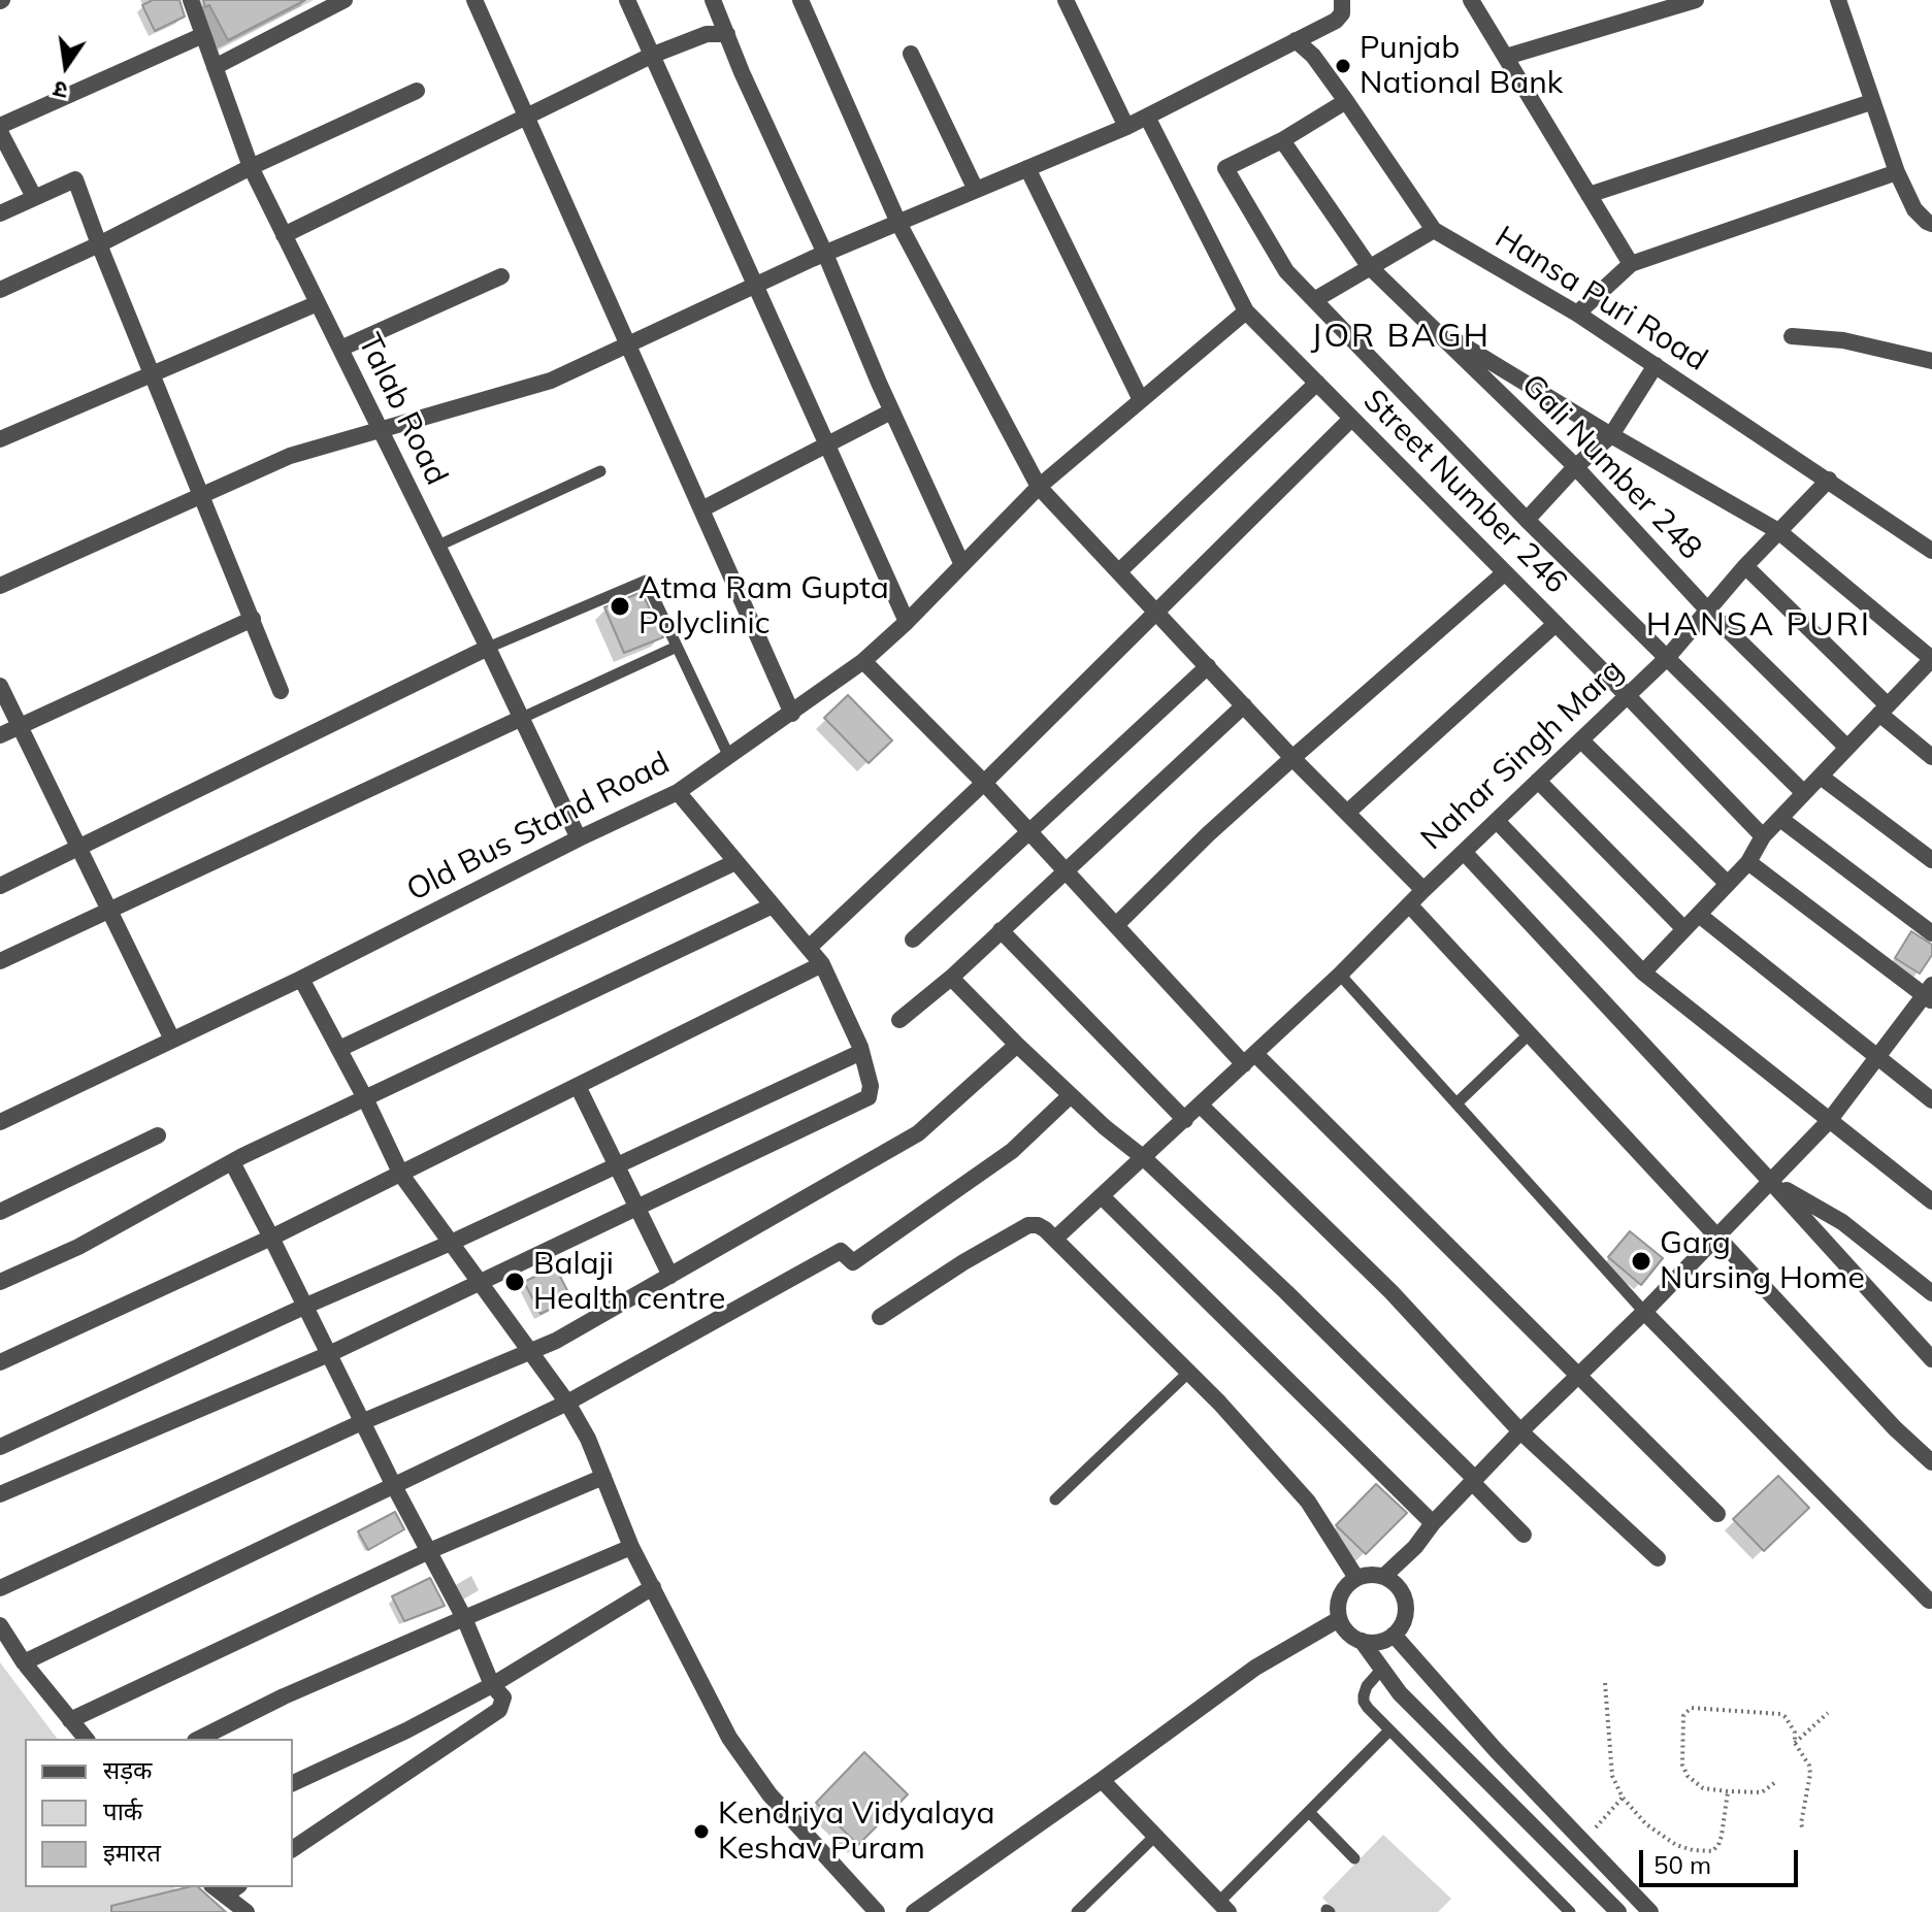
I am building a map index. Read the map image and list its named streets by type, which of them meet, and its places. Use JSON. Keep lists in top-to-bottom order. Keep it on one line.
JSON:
{"streets":{"street":["Hansa Puri Road","Talab Road","Gali Number 248","Street Number 246","Nahar Singh Marg","Old Bus Stand Road"]},"crossings":[["Hansa Puri Road","Nahar Singh Marg"],["Talab Road","Old Bus Stand Road"],["Gali Number 248","Nahar Singh Marg"],["Street Number 246","Nahar Singh Marg"]],"districts":["JOR BAGH","HANSA PURI"],"places":["Punjab National Bank","Atma Ram Gupta Polyclinic","Garg Nursing Home","Balaji Health centre","Kendriya Vidyalaya Keshav Puram"],"legend":["सड़क","पार्क","इमारत"],"scale_bar":"50 m","north":"bottom"}
